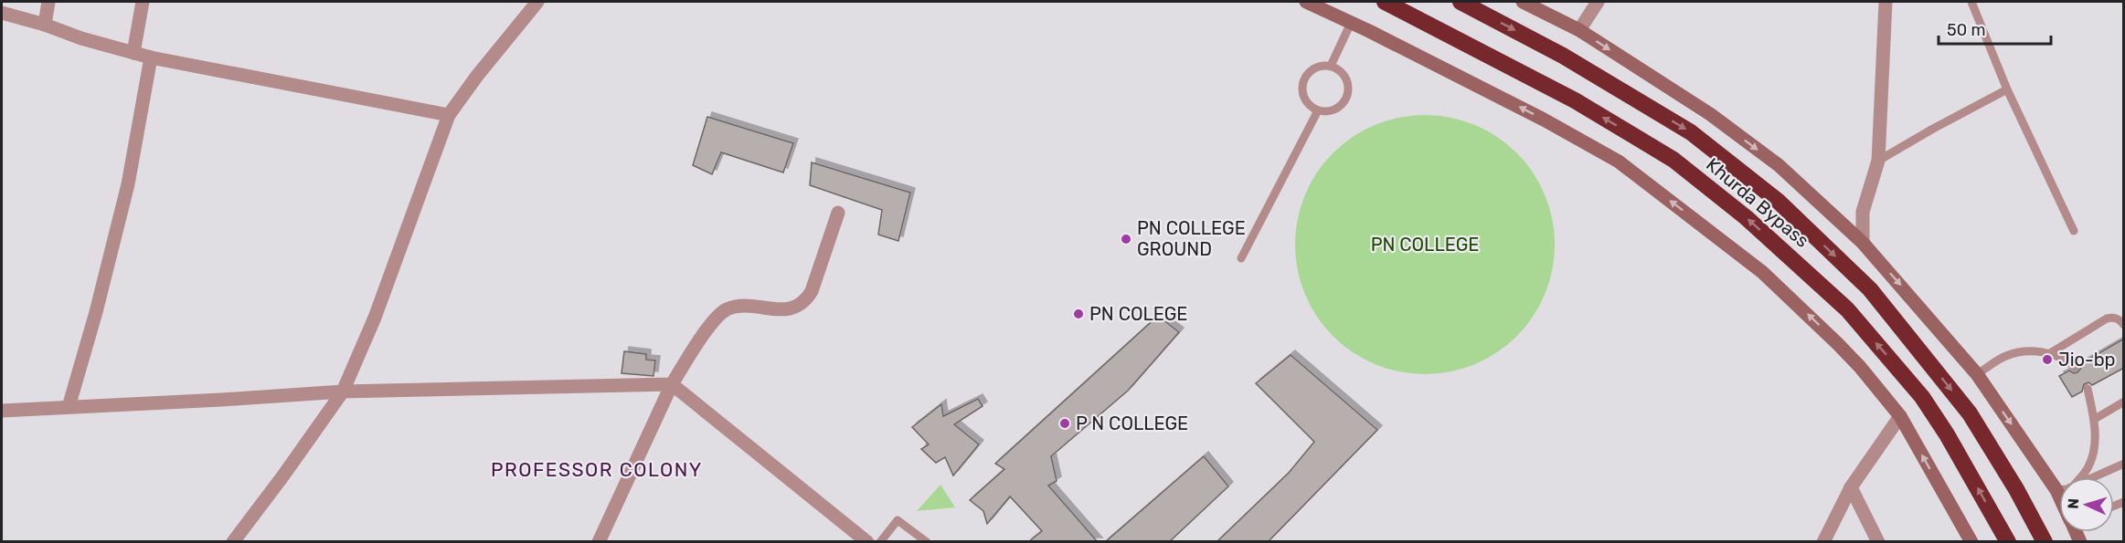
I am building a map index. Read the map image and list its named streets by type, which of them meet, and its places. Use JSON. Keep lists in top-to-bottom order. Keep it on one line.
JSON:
{"streets":{"highway":["Khurda Bypass"]},"districts":["PROFESSOR COLONY"],"parks":["PN COLLEGE"],"places":["PN COLLEGE GROUND","PN COLEGE","Jio-bp","P N COLLEGE"],"scale_bar":"50 m","north":"left"}
